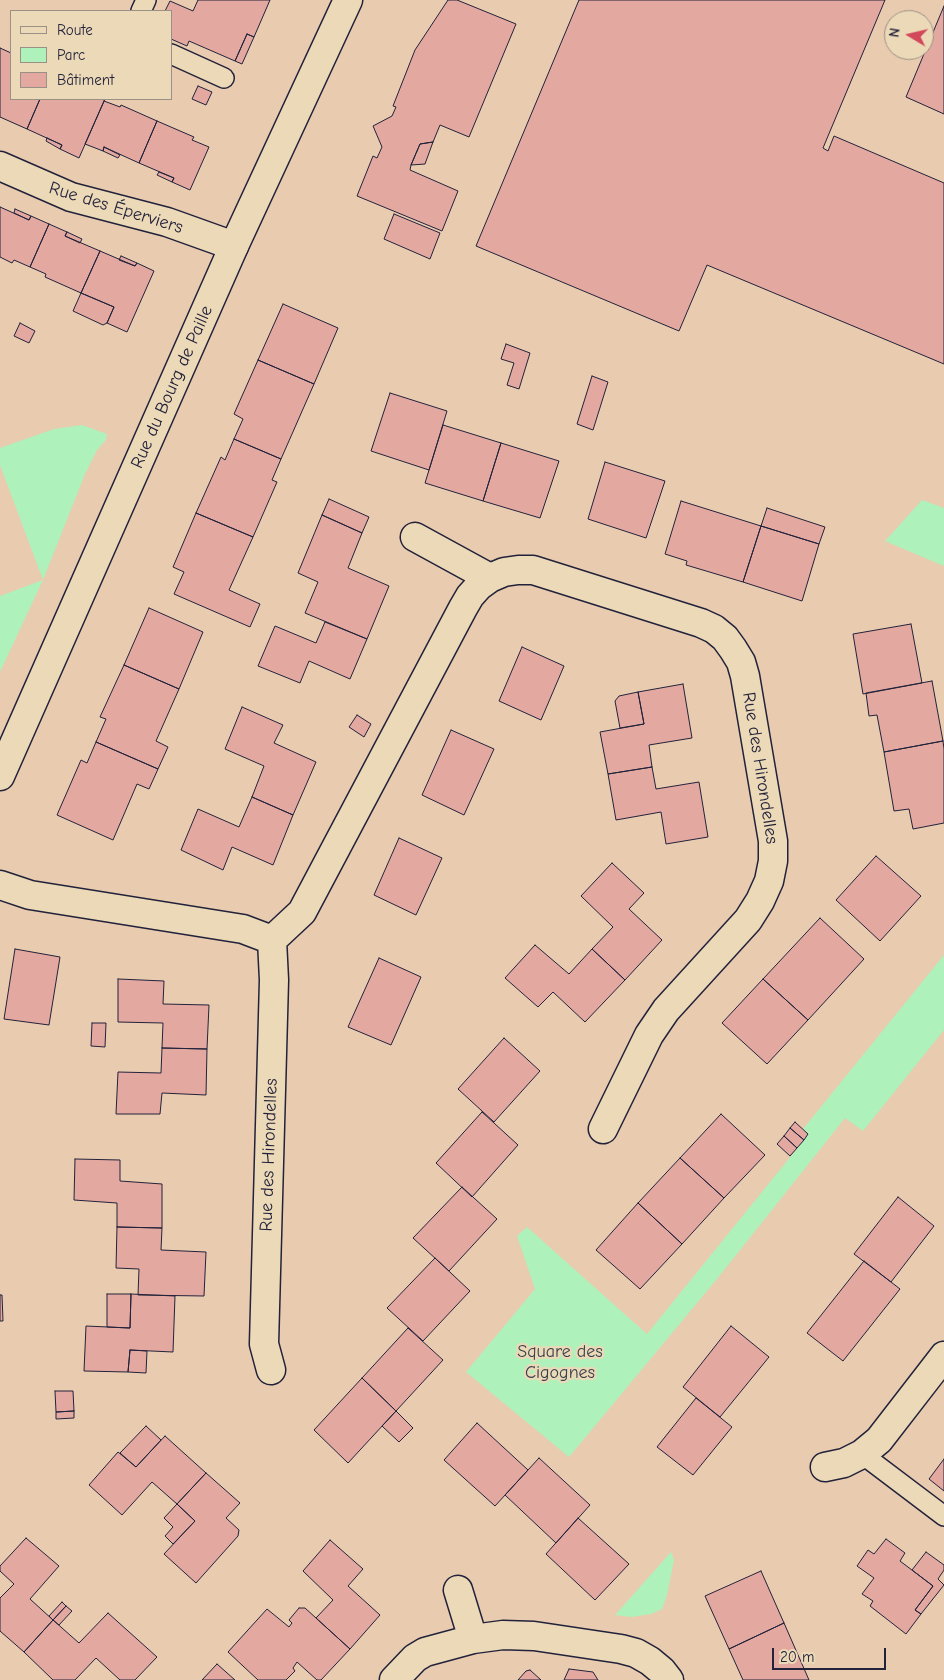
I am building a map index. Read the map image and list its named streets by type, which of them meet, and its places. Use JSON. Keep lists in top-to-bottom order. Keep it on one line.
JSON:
{"streets":{"street":["Rue des Éperviers","Rue du Bourg de Paille","Rue des Hirondelles"]},"crossings":[["Rue des Éperviers","Rue du Bourg de Paille"]],"parks":["Square des Cigognes"],"legend":["Route","Parc","Bâtiment"],"scale_bar":"20 m","north":"left"}
